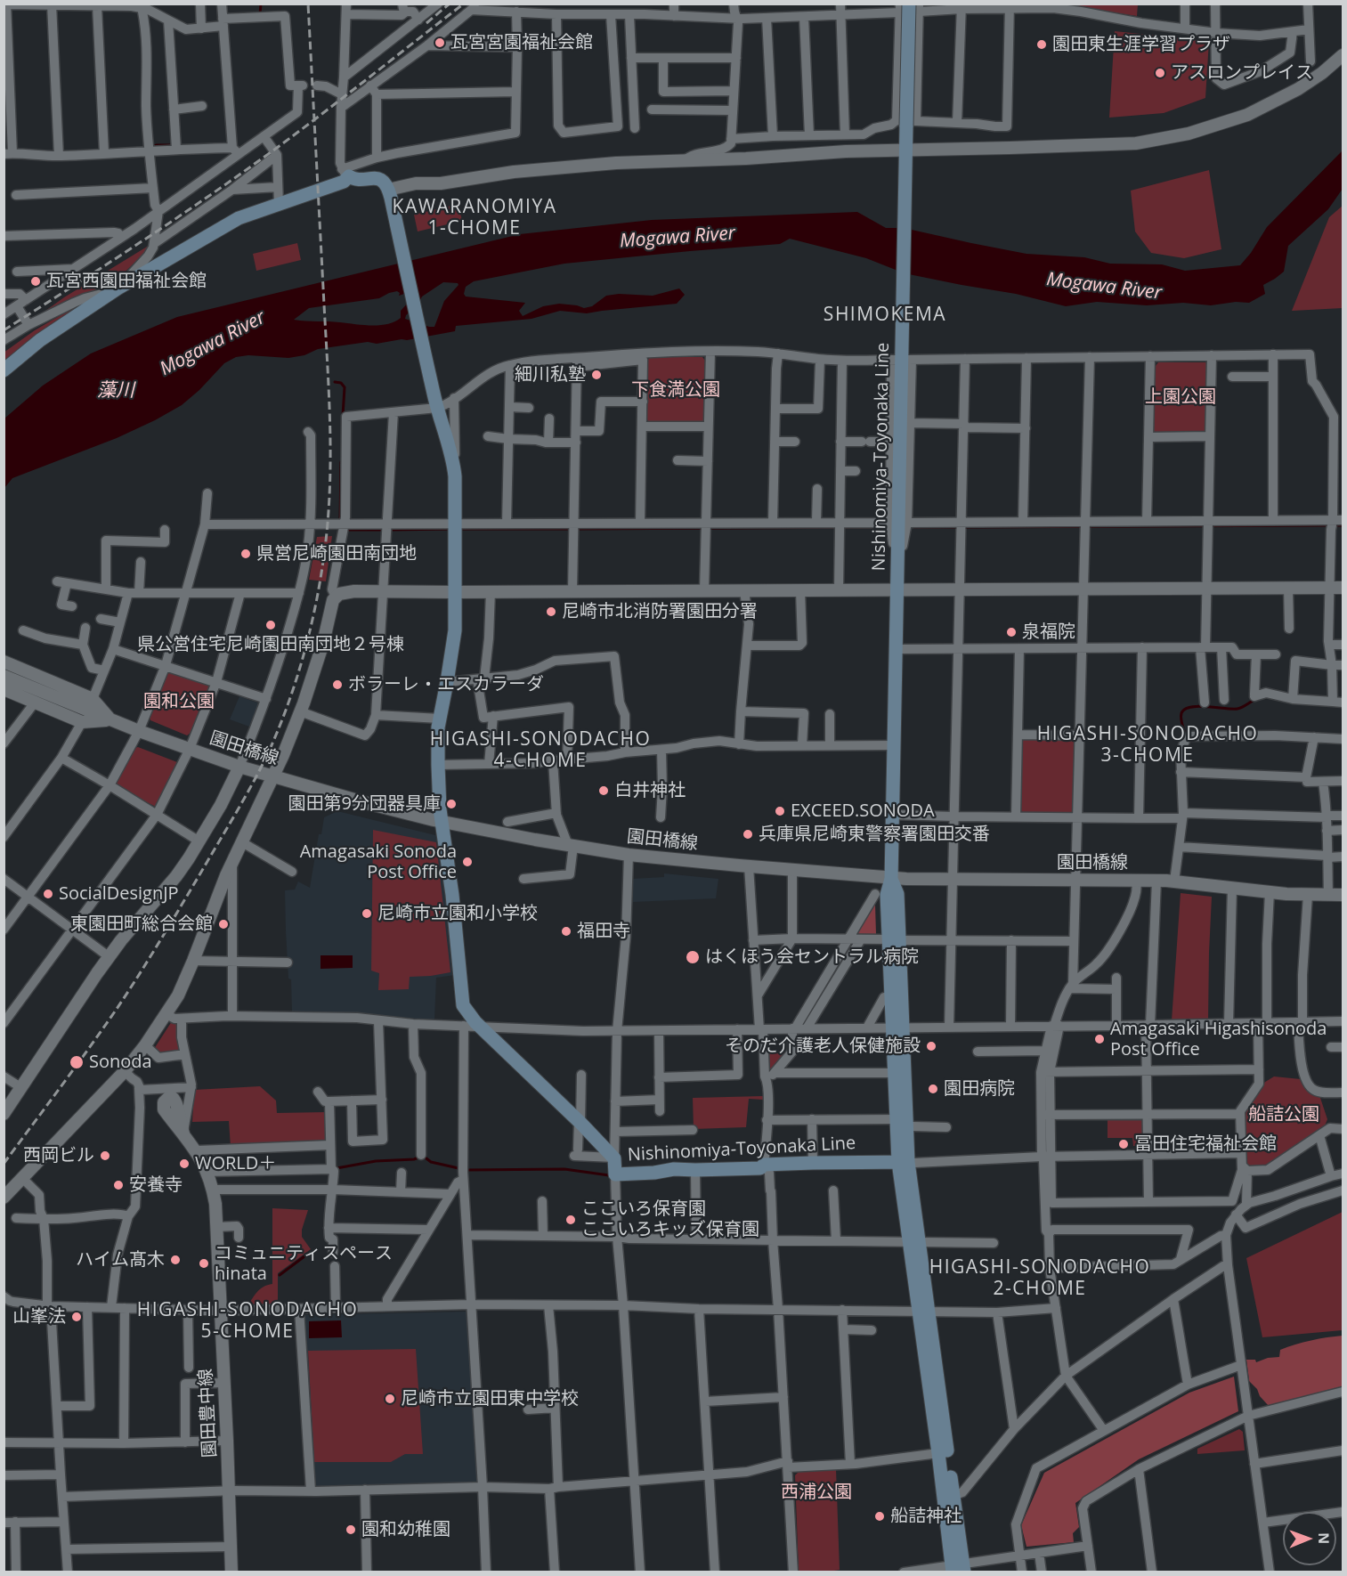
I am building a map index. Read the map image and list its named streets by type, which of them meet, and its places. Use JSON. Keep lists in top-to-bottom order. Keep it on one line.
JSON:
{"streets":{"main road":["Nishinomiya-Toyonaka Line"],"street":["園田橋線","園田豊中線"]},"crossings":[["Nishinomiya-Toyonaka Line","園田橋線"]],"districts":["KAWARANOMIYA 1-CHOME","SHIMOKEMA","HIGASHI-SONODACHO 3-CHOME","HIGASHI-SONODACHO 4-CHOME","HIGASHI-SONODACHO 2-CHOME","HIGASHI-SONODACHO 5-CHOME"],"water":["Mogawa River","藻川"],"parks":["下食満公園","上園公園","園和公園","船詰公園","西浦公園"],"places":["瓦宮宮園福祉会館","園田東生涯学習プラザ","アスロンプレイス","瓦宮西園田福祉会館","細川私塾","県営尼崎園田南団地","尼崎市北消防署園田分署","県公営住宅尼崎園田南団地２号棟","泉福院","ボラーレ・エスカラーダ","白井神社","園田第9分団器具庫","EXCEED.SONODA","兵庫県尼崎東警察署園田交番","Amagasaki Sonoda Post Office","SocialDesignJP","尼崎市立園和小学校","東園田町総合会館","福田寺","はくほう会セントラル病院","Amagasaki Higashisonoda Post Office","そのだ介護老人保健施設","Sonoda","園田病院","冨田住宅福祉会館","西岡ビル","WORLD＋","安養寺","ここいろ保育園 ここいろキッズ保育園","ハイム髙木","コミュニティスペース hinata","山峯法","尼崎市立園田東中学校","船詰神社","園和幼稚園"],"north":"right"}
